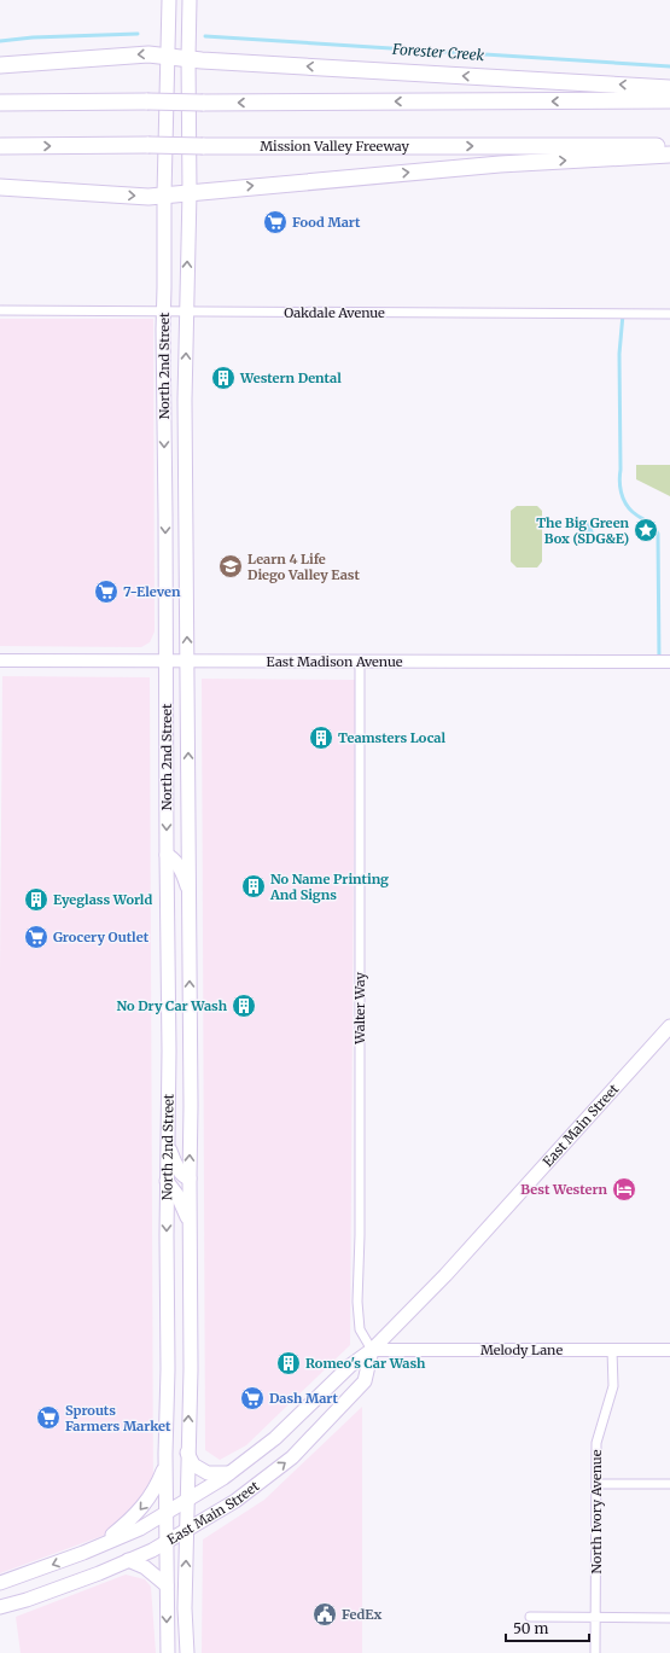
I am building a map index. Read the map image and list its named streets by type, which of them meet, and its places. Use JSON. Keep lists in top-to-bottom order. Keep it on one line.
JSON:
{"streets":{"highway":["Mission Valley Freeway"],"main road":["North 2nd Street","East Main Street"],"street":["Oakdale Avenue","East Madison Avenue","Walter Way","Melody Lane","North Ivory Avenue"]},"crossings":[["Oakdale Avenue","North 2nd Street"],["North 2nd Street","East Madison Avenue"],["North 2nd Street","East Main Street"],["East Madison Avenue","Walter Way"],["Walter Way","East Main Street"],["Walter Way","Melody Lane"],["East Main Street","Melody Lane"],["Melody Lane","North Ivory Avenue"]],"water":["Forester Creek"],"places":{"supermarket":["Food Mart","7-Eleven","Grocery Outlet","Dash Mart","Sprouts Farmers Market"],"building":["Western Dental","Teamsters Local","No Name Printing And Signs","Eyeglass World","No Dry Car Wash","Romeo's Car Wash"],"place":["The Big Green Box (SDG&E)"],"school or university":["Learn 4 Life Diego Valley East"],"hotel":["Best Western"],"public building":["FedEx"]},"scale_bar":"50 m"}
